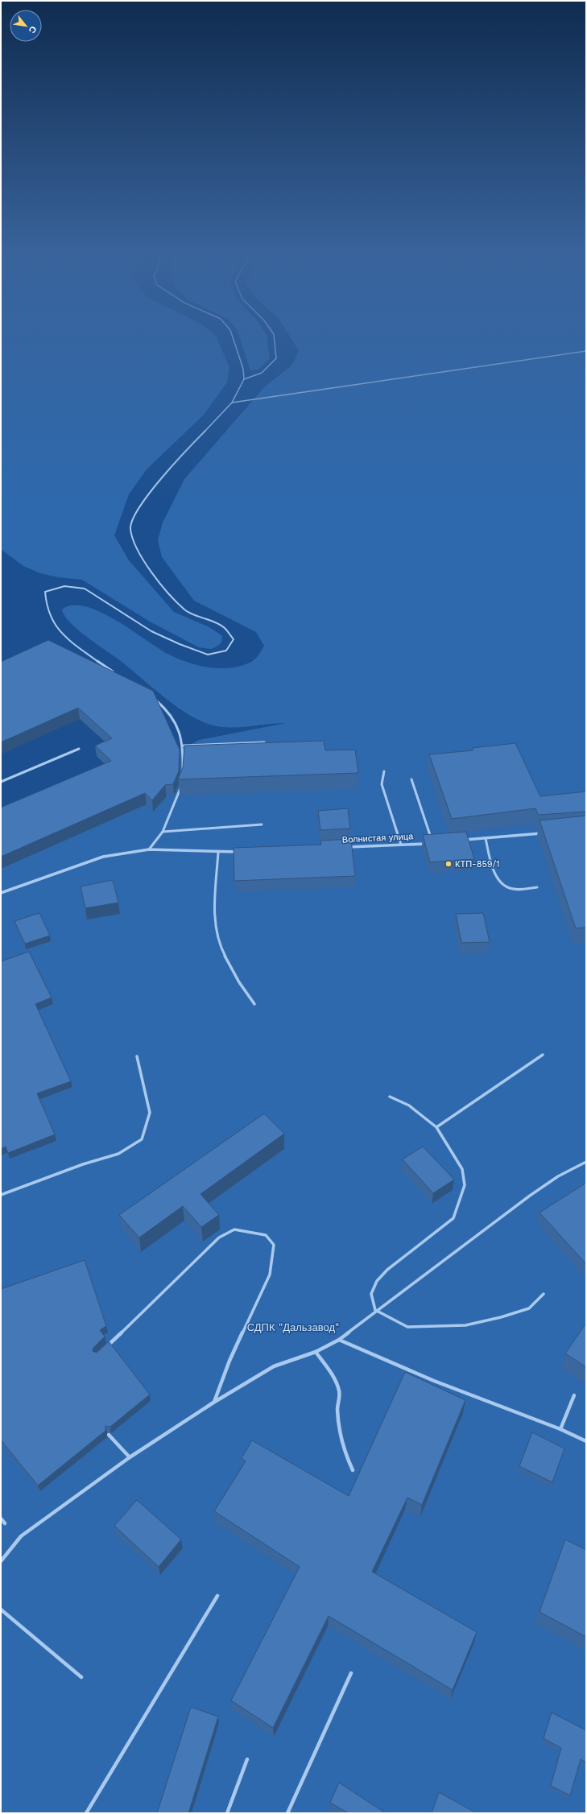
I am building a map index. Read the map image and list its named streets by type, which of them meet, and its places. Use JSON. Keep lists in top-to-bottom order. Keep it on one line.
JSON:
{"streets":{"street":["Волнистая улица"]},"parks":["СДПК \"Дальзавод\""],"places":["КТП-859/1"],"north":"bottom right"}
